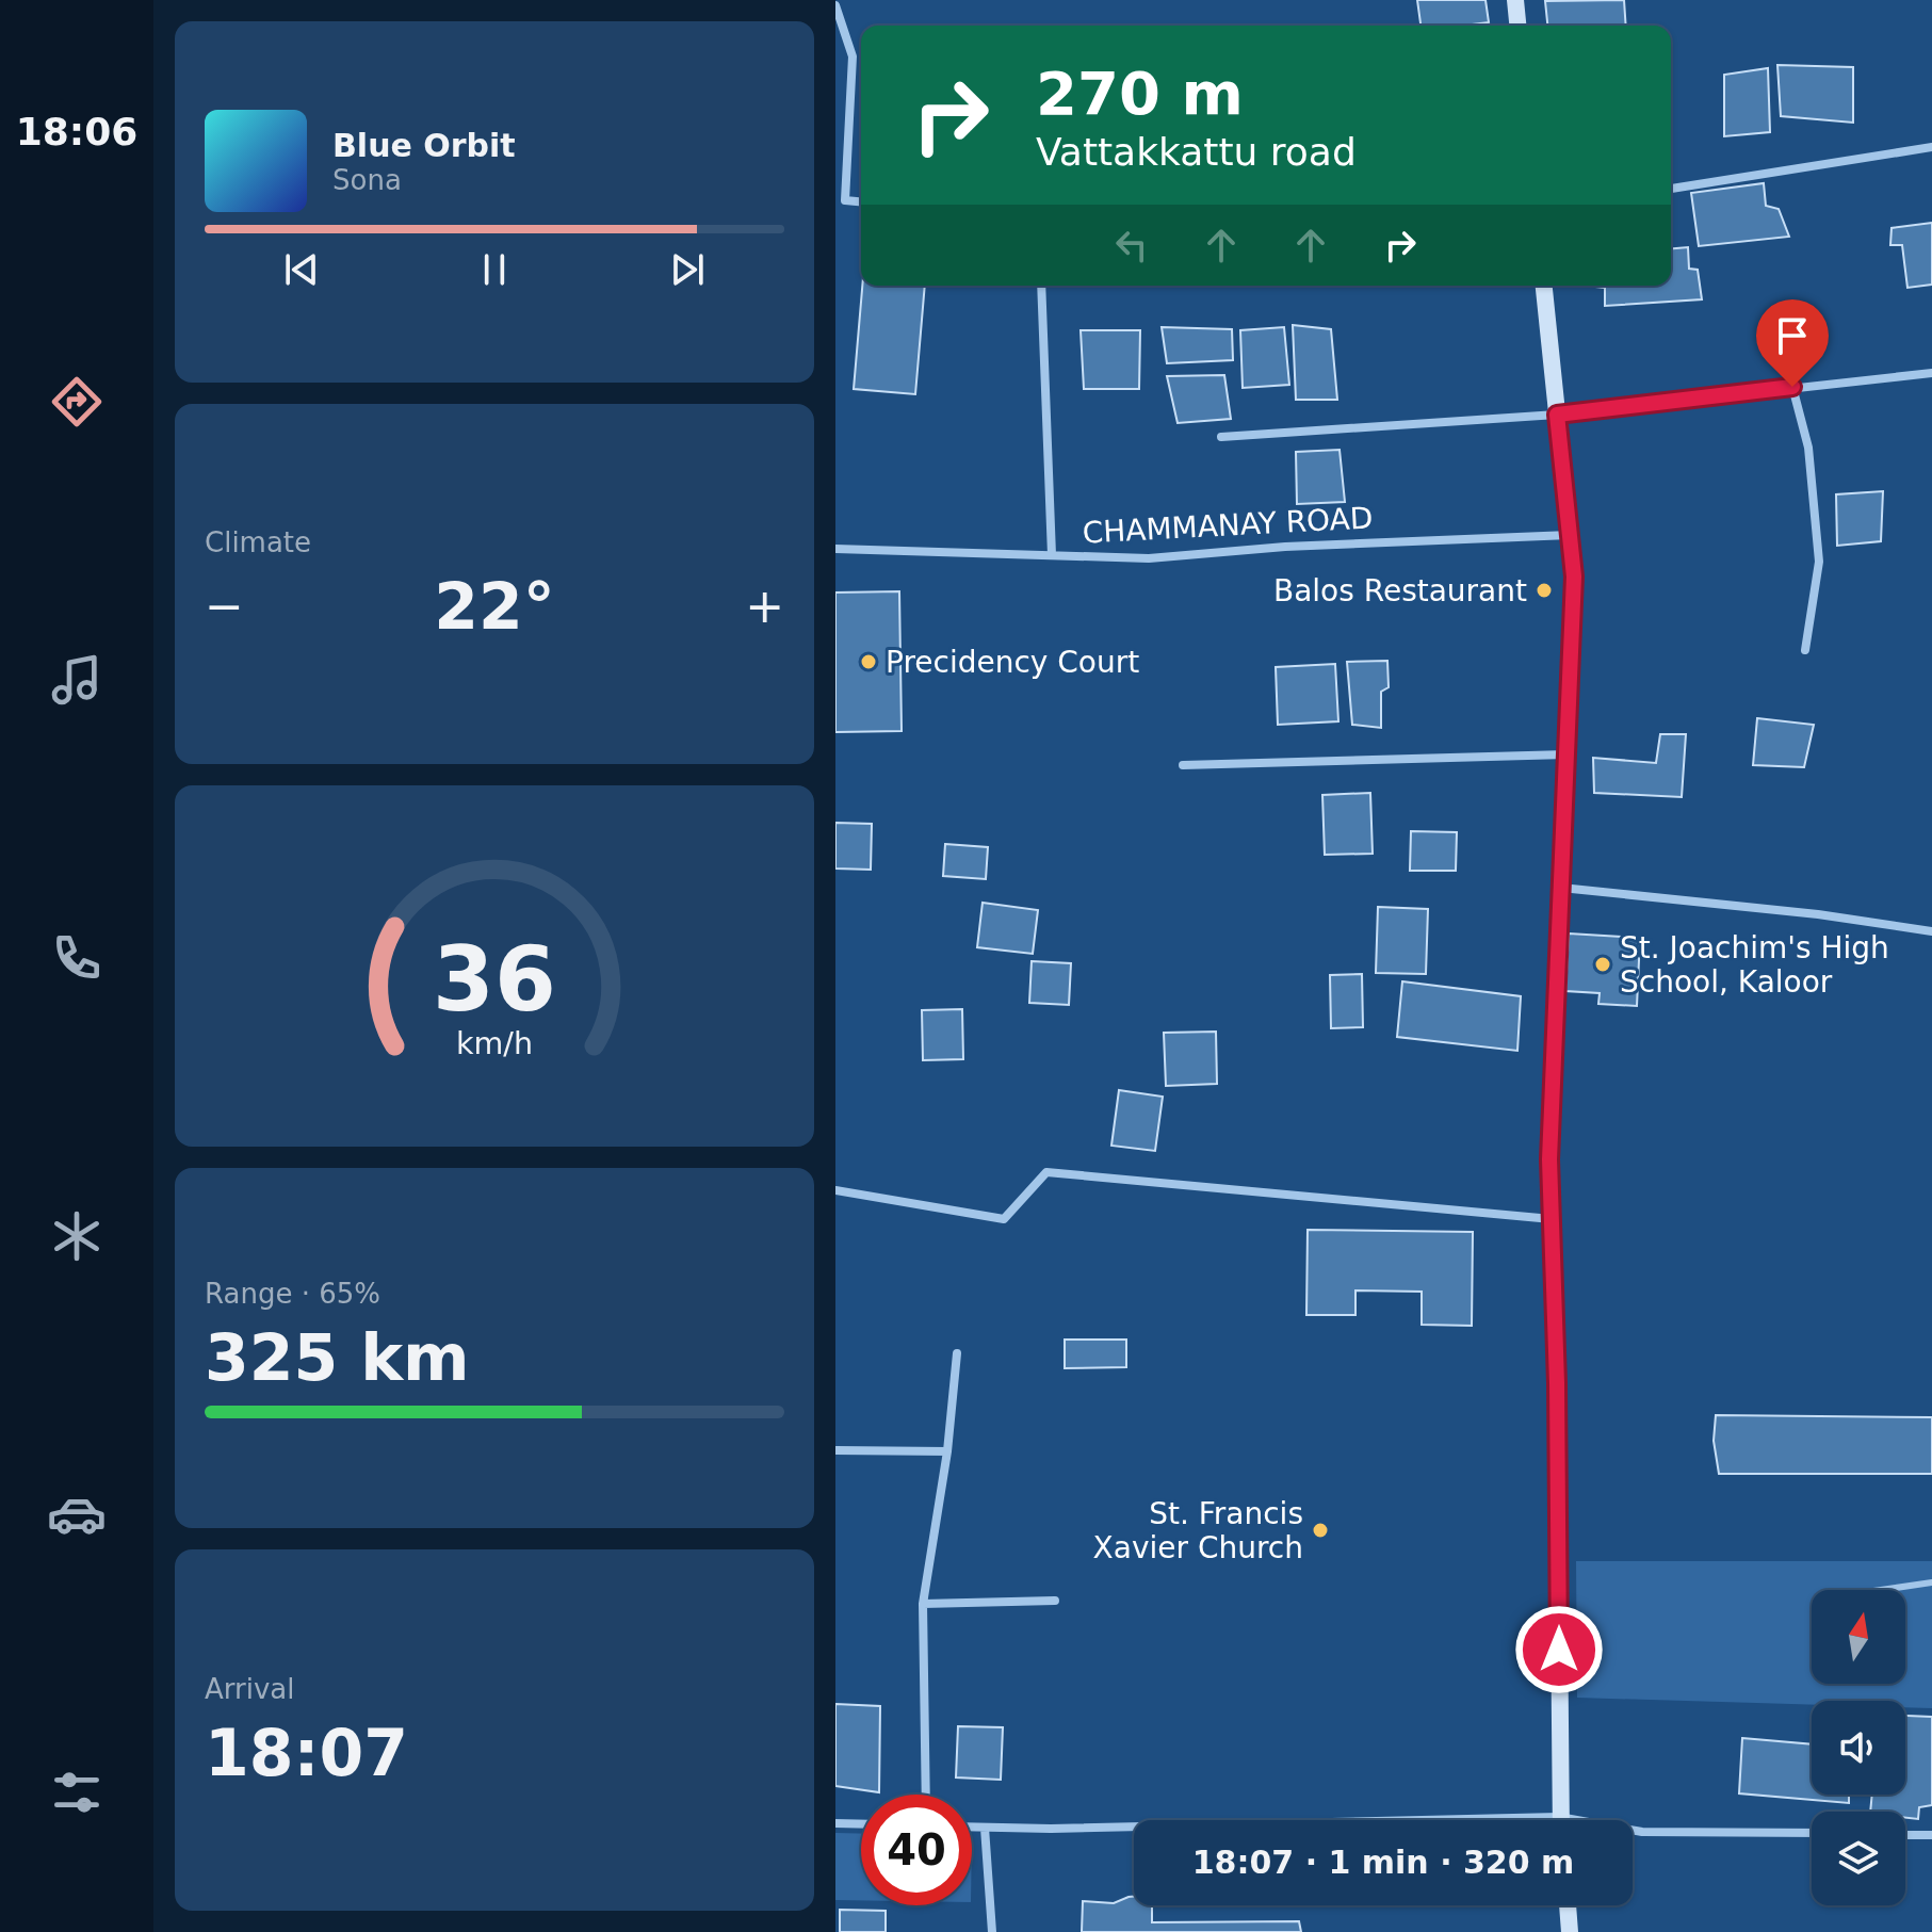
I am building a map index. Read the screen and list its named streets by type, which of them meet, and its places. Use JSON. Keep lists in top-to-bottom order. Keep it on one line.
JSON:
{"streets":{"street":["CHAMMANAY ROAD"]},"places":["Balos Restaurant","Precidency Court","St. Joachim's High School, Kaloor","St. Francis Xavier Church"],"north":"top","page":{"tabs":"18:06","turn":["270 m","Vattakkattu road"],"song":["Blue Orbit","Sona"],"tile":["Climate",["Range · 65%","325 km"],["Arrival","18:07"]],"heat":["−","22°","+"],"limit":"40","trip":"18:07 · 1 min · 320 m","gauge":["36","km/h"]}}
